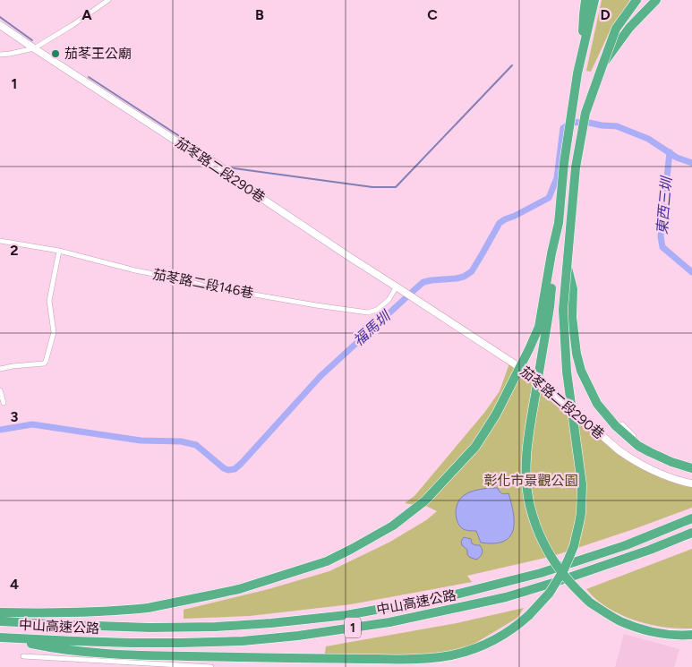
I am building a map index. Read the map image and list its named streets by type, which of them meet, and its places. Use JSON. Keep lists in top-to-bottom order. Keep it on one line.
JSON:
{"streets":{"highway":["中山高速公路","1"],"street":["茄苳路二段290巷","茄苳路二段146巷"]},"crossings":[["茄苳路二段290巷","茄苳路二段146巷"]],"water":["東西三圳","福馬圳"],"parks":["彰化市景觀公園"],"places":["茄苳王公廟"],"grid":{"columns":["A","B","C","D"],"rows":["1","2","3","4"]}}
